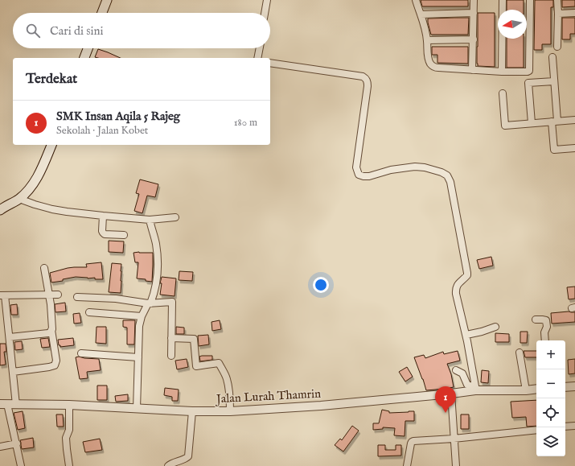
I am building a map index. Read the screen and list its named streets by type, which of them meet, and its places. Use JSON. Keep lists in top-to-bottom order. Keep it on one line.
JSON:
{"streets":{"street":["Jalan Lurah Thamrin"]},"north":"left","page":{"search":"Cari di sini","heading":"Terdekat","list":[{"mark":"1","name":"SMK Insan Aqila 5 Rajeg","note":"Sekolah · Jalan Kobet","value":"180 m"}],"map_buttons":["+","−"],"pins":"1"}}
